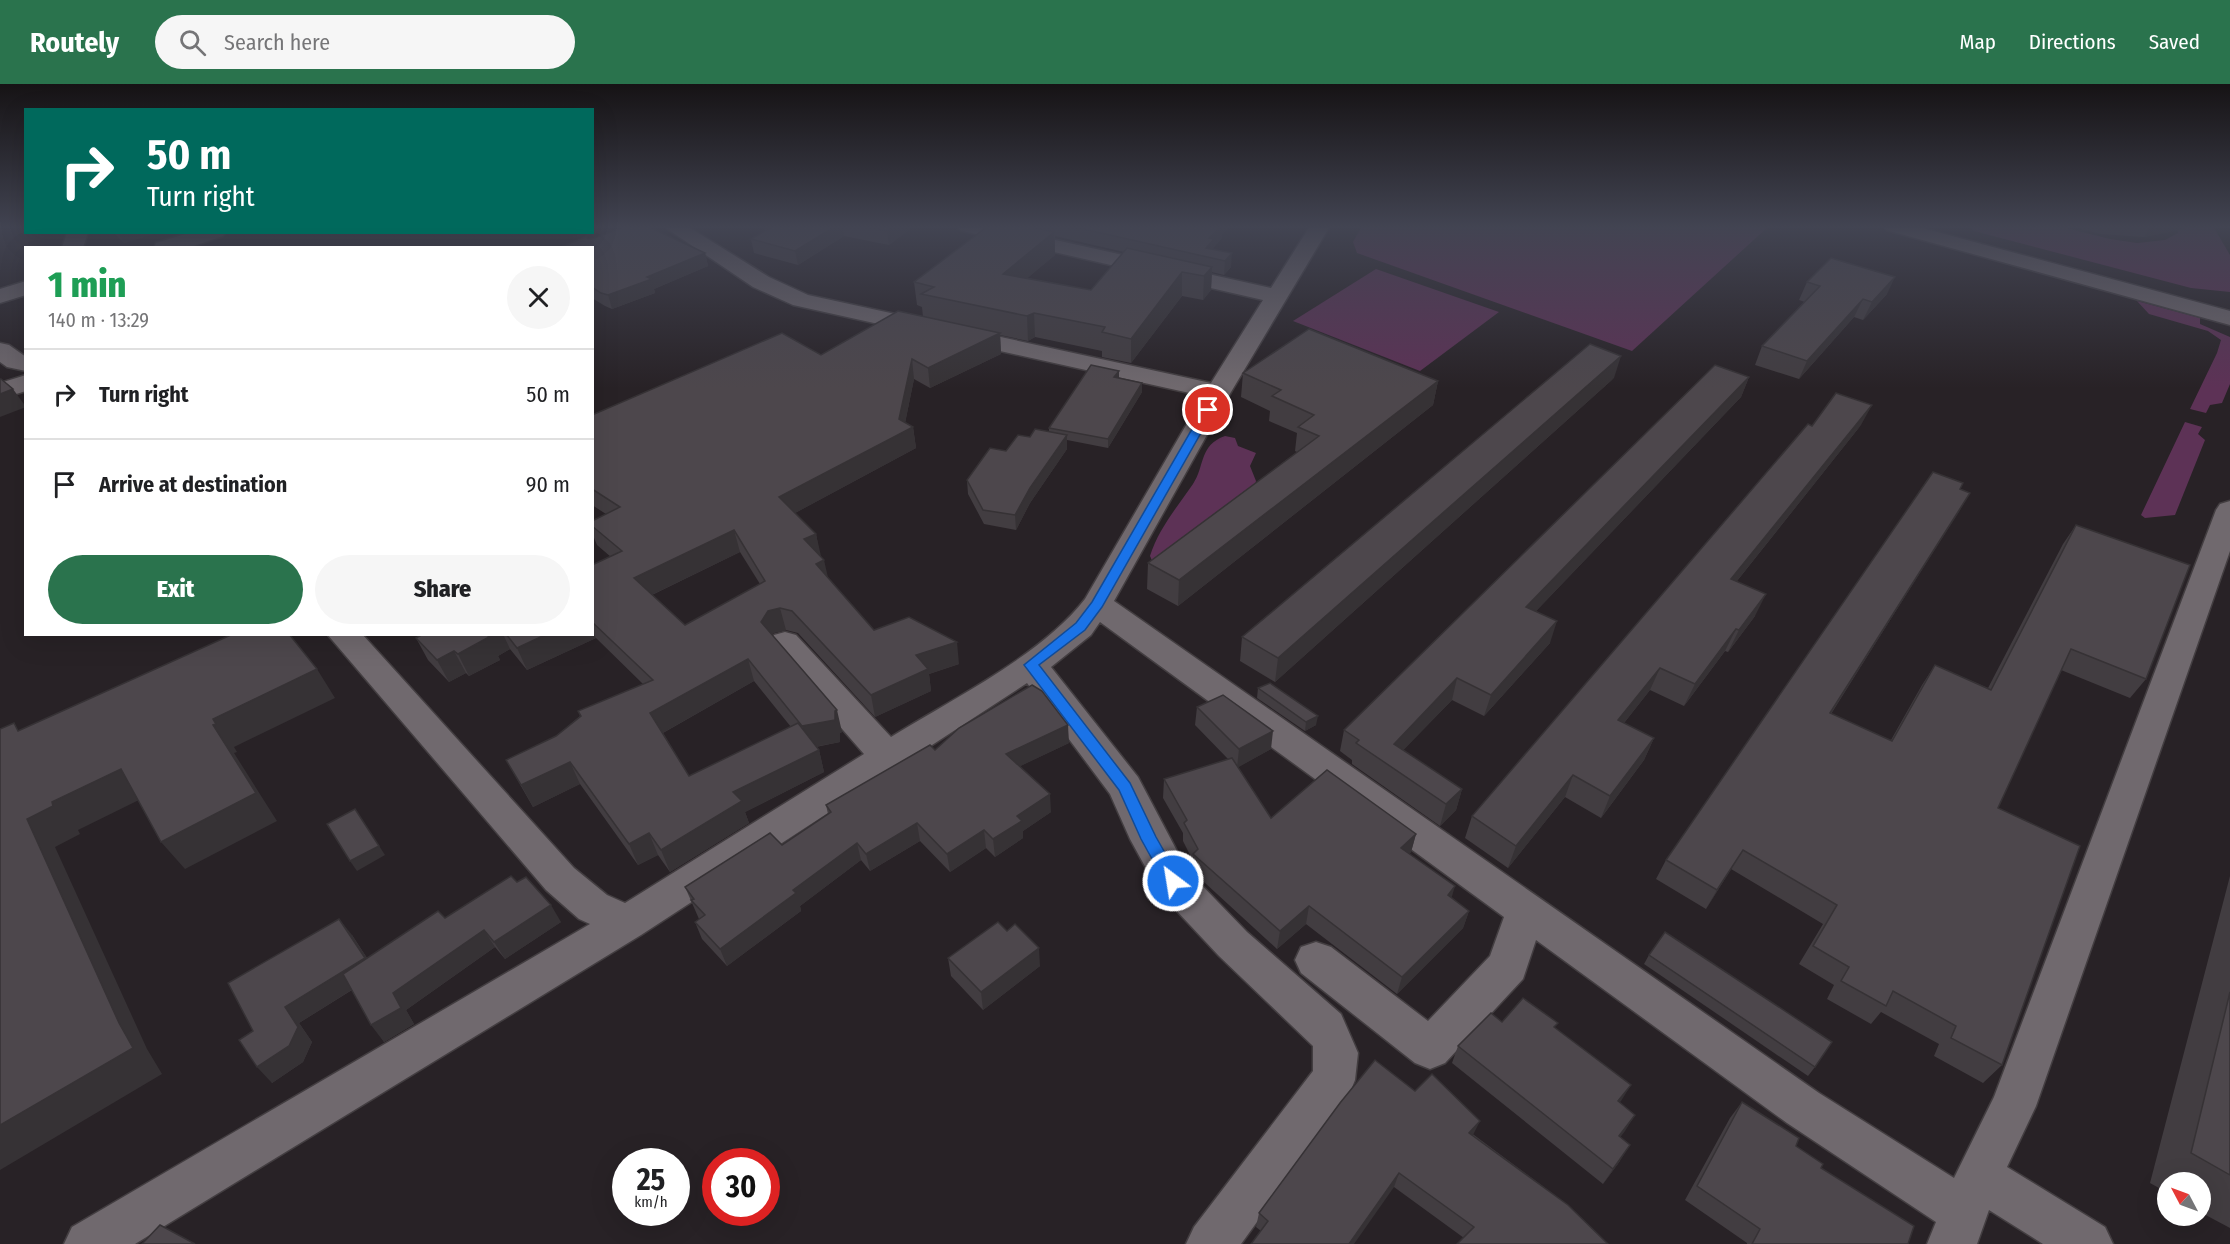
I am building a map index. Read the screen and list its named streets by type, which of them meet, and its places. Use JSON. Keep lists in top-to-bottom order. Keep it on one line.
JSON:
{"north":"top left","page":{"header":"Routely","search":"Search here","nav":["Map","Directions","Saved"],"turn":["50 m","Turn right"],"heading":["1 min","140 m · 13:29"],"list":[{"name":"Turn right","value":"50 m"},{"name":"Arrive at destination","value":"90 m"}],"buttons":["Exit","Share"],"speed":"25 km/h","limit":"30"}}
